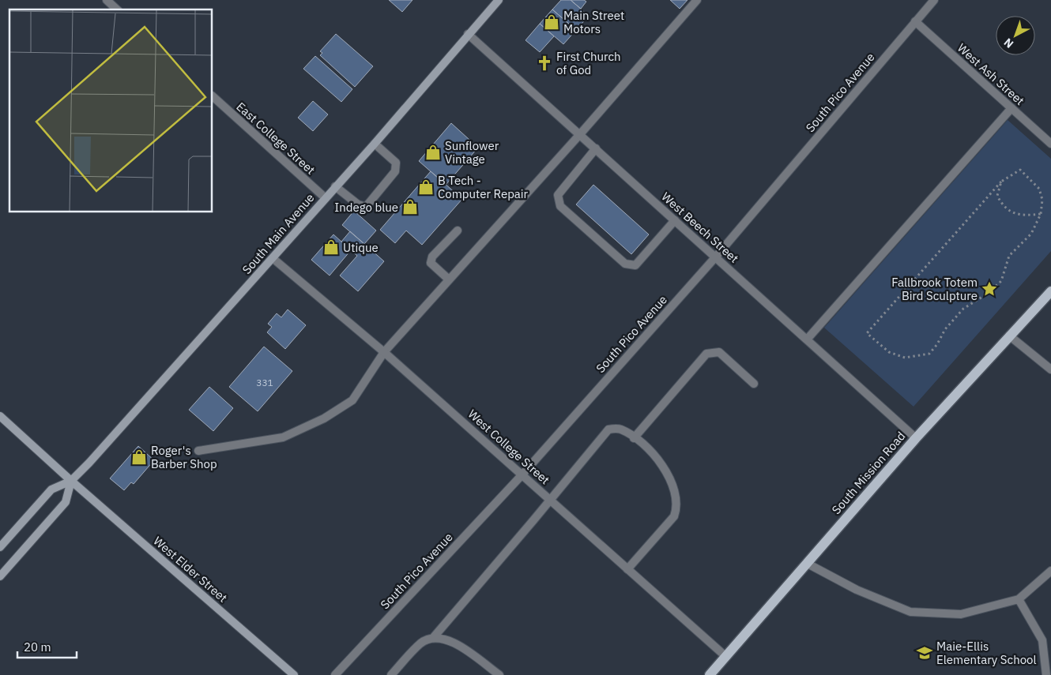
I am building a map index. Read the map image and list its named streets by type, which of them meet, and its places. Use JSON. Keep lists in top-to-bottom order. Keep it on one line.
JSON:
{"streets":{"main road":["South Main Avenue","South Mission Road","West Elder Street"],"street":["West Ash Street","South Pico Avenue","East College Street","West Beech Street","West College Street"]},"crossings":[["West Ash Street","South Pico Avenue"],["South Pico Avenue","West Beech Street"],["South Pico Avenue","West College Street"],["East College Street","South Main Avenue"],["West Beech Street","South Main Avenue"],["West Beech Street","South Mission Road"],["South Main Avenue","West College Street"],["South Main Avenue","West Elder Street"],["West College Street","South Mission Road"]],"places":{"shop":["Main Street Motors","Sunflower Vintage","B Tech - Computer Repair","Indego blue","Utique","Roger's Barber Shop"],"church":["First Church of God"],"place":["Fallbrook Totem Bird Sculpture"],"school or university":["Maie-Ellis Elementary School"]},"house_numbers":["331"],"scale_bar":"20 m","north":"bottom left"}
